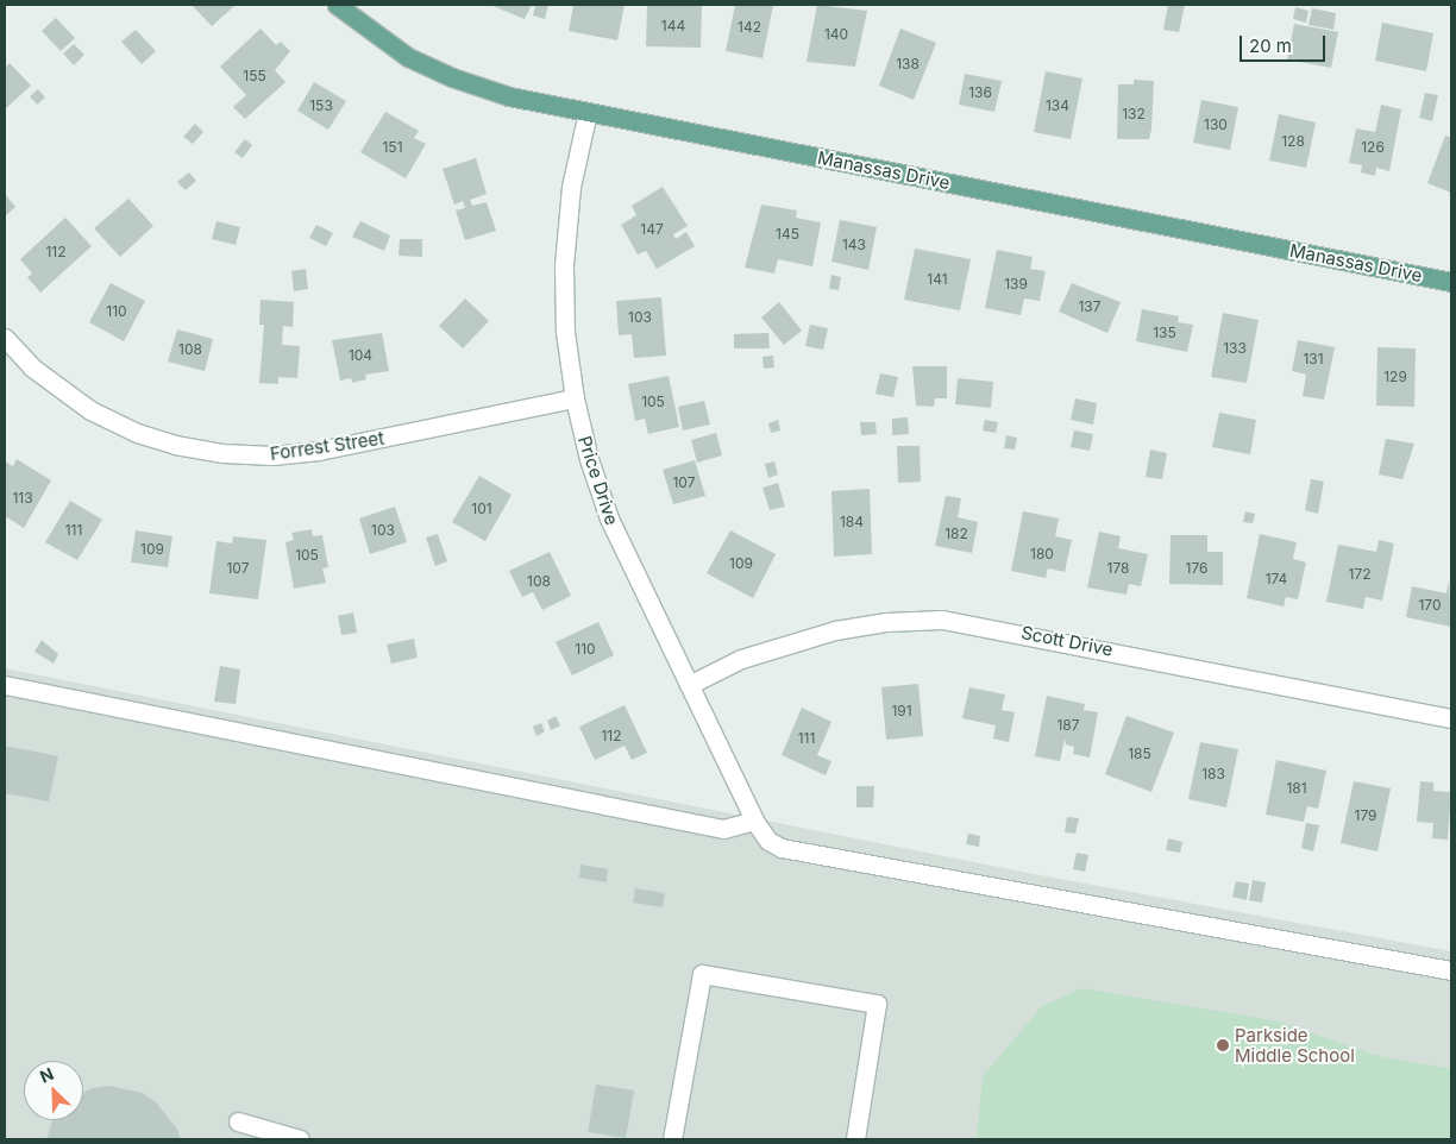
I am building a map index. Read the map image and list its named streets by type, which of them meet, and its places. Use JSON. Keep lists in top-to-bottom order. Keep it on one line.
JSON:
{"streets":{"main road":["Manassas Drive"],"street":["Forrest Street","Price Drive","Scott Drive"]},"crossings":[["Manassas Drive","Price Drive"],["Forrest Street","Price Drive"],["Price Drive","Scott Drive"]],"places":["Parkside Middle School"],"house_numbers":["144","142","140","138","155","136","153","134","132","130","128","151","126","147","145","143","112","141","139","137","110","103","135","133","108","104","131","129","105","107","113","101","184","111","103","182","109","180","105","109","107","178","176","172","174","108","170","110","191","187","112","111","185","183","181","179"],"scale_bar":"20 m","north":"top left"}
